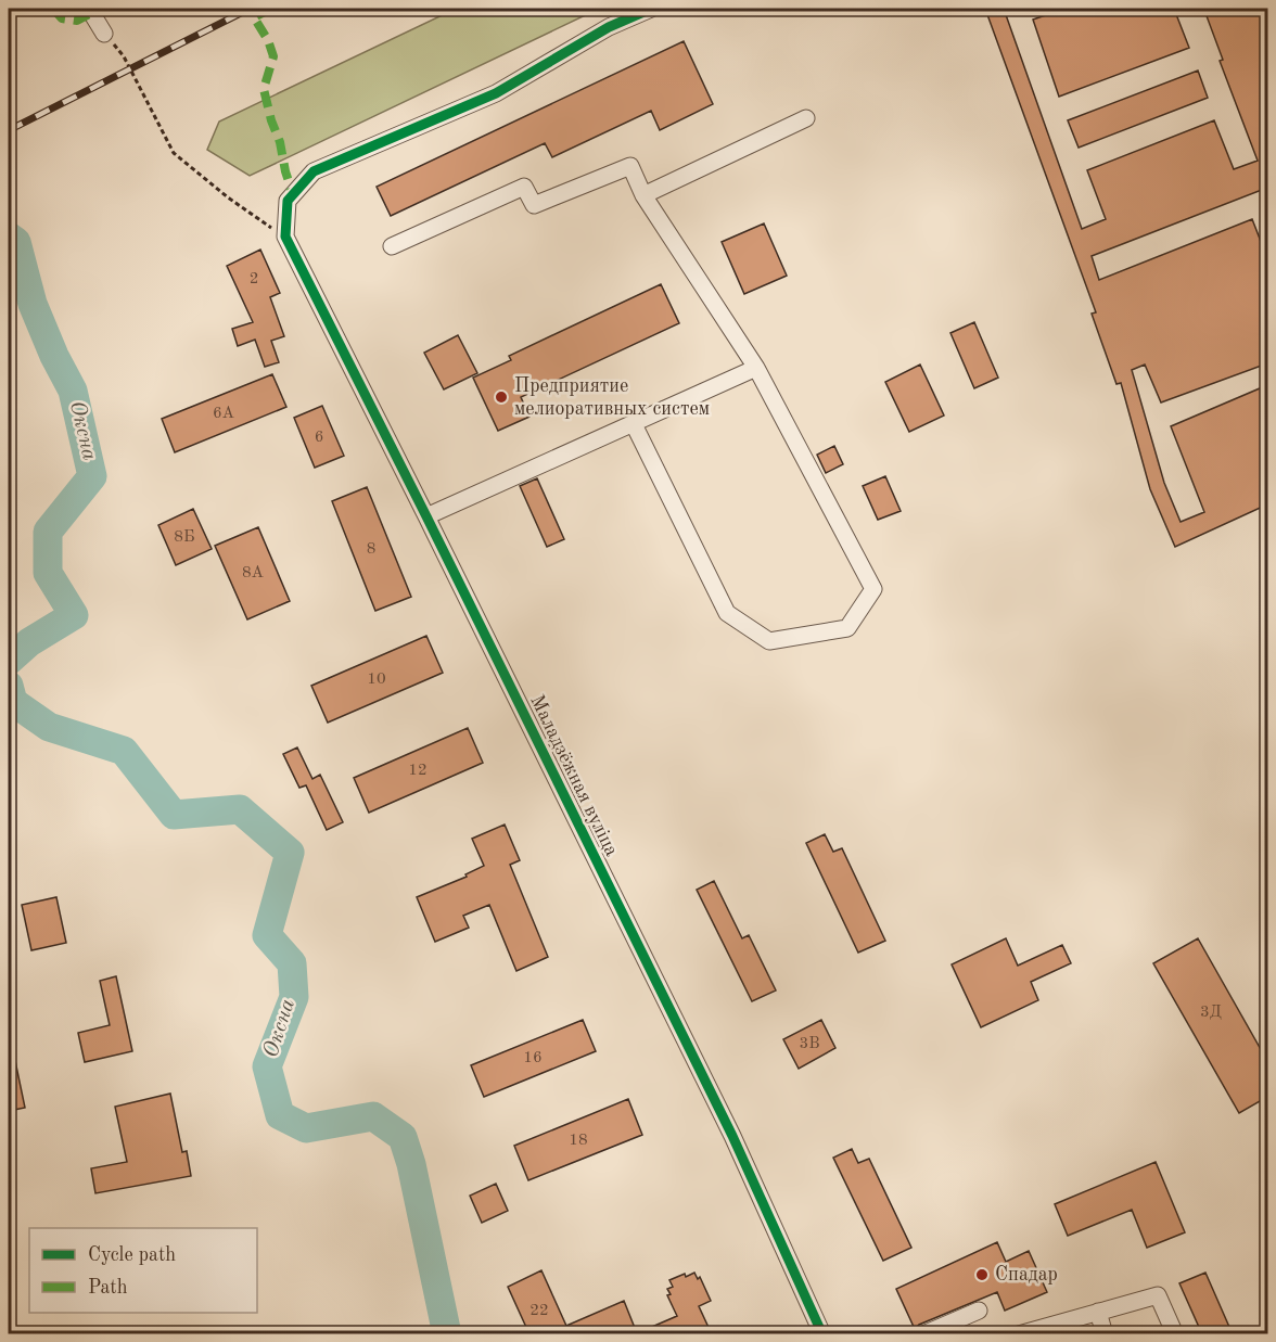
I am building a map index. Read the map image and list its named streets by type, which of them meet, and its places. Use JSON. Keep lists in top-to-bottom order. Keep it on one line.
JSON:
{"streets":{"street":["Маладзёжная вуліца"]},"water":["Оксна"],"places":["Предприятие мелиоративных систем","Спадар"],"house_numbers":["2","6А","6","8Б","8","8А","10","12","3Д","3В","16","18","22"],"legend":["Cycle path","Path"]}
